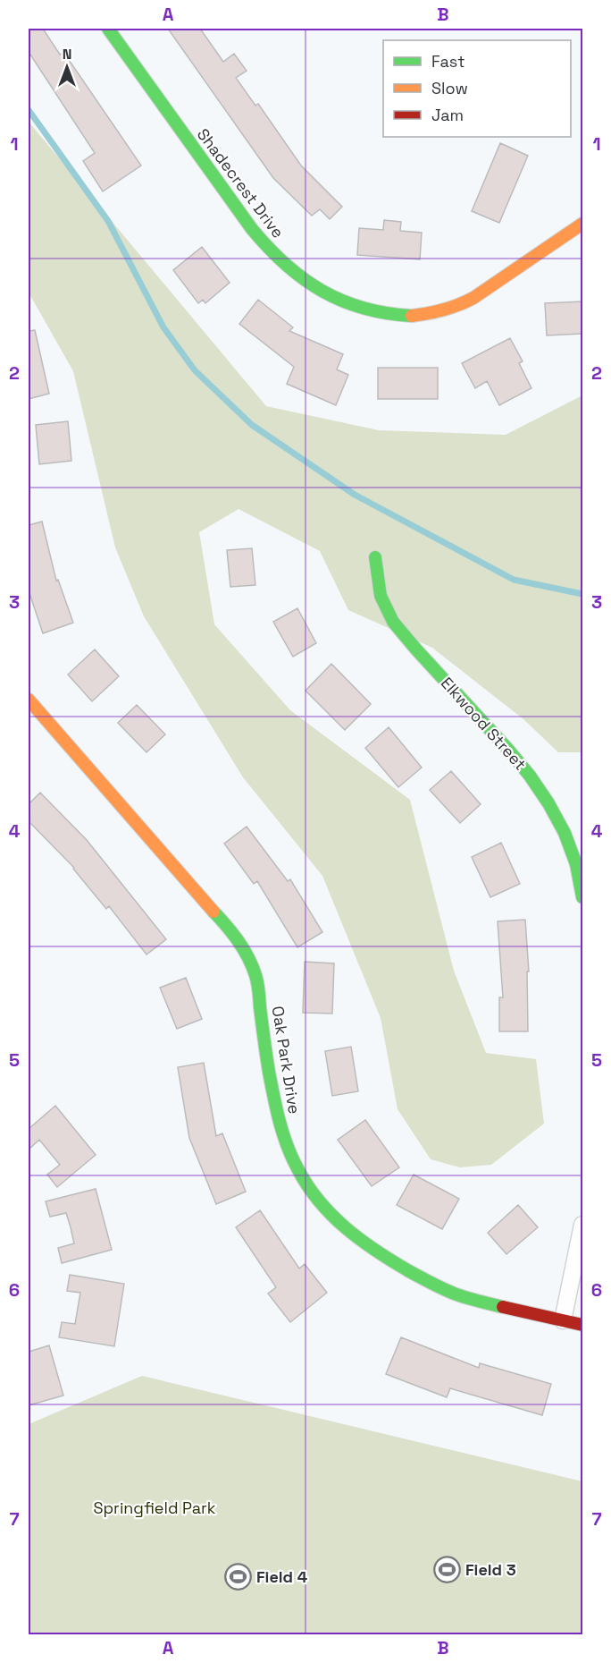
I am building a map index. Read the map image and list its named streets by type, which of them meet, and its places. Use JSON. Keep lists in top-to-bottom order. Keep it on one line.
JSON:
{"streets":{"street":["Shadecrest Drive","Elkwood Street","Oak Park Drive"]},"parks":["Springfield Park"],"places":{"sports":["Field 3","Field 4"]},"legend":["Fast","Slow","Jam"],"north":"top","grid":{"columns":["A","B"],"rows":["1","2","3","4","5","6","7"]}}
